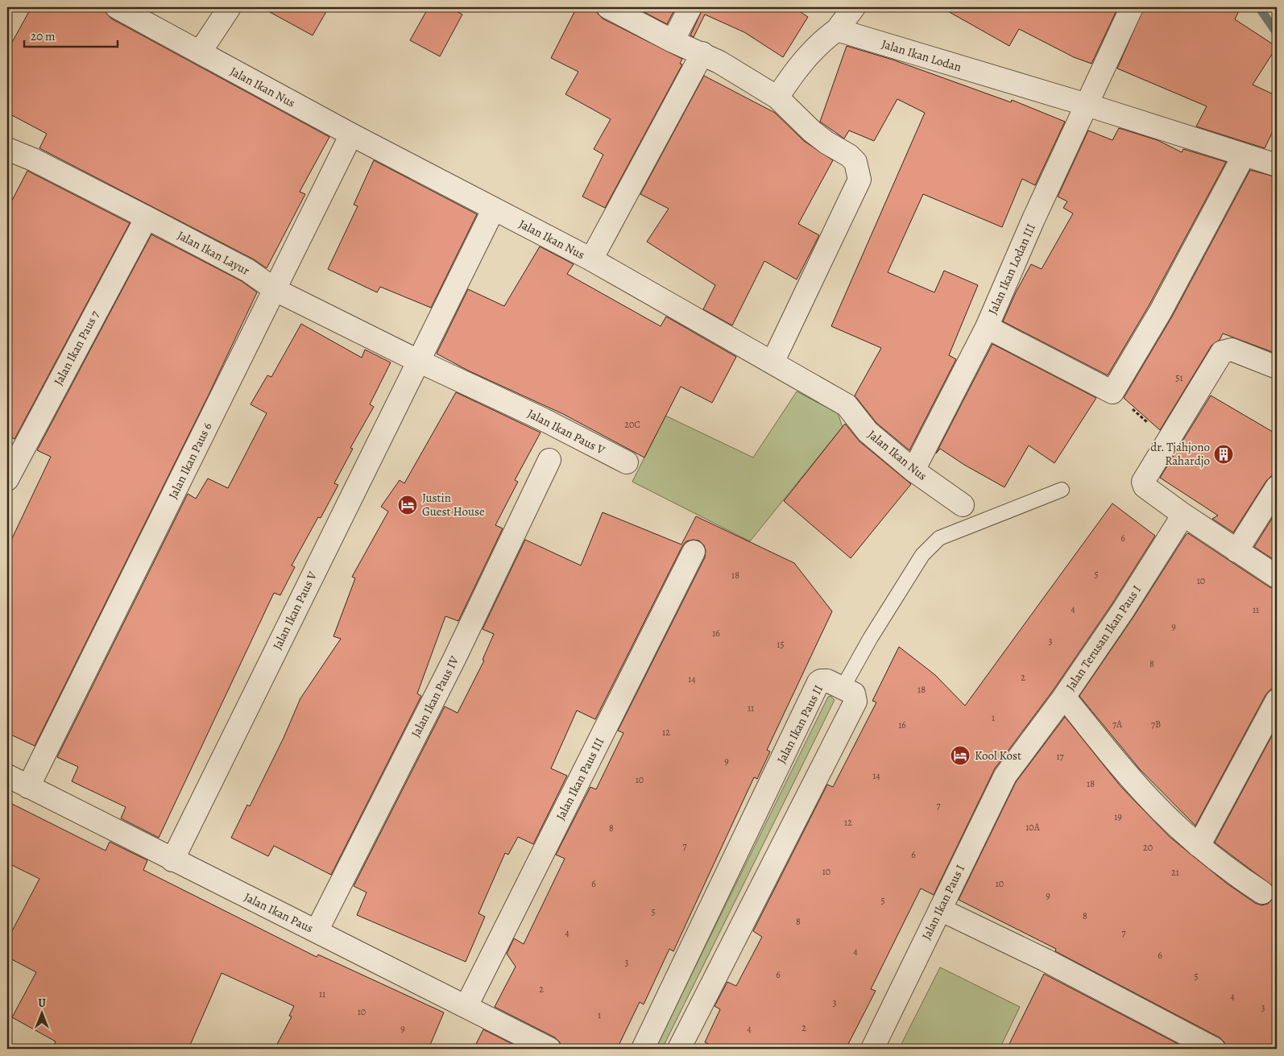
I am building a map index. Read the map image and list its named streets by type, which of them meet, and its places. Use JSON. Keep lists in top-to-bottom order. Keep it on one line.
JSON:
{"streets":{"street":["Jalan Ikan Lodan","Jalan Ikan Nus","Jalan Ikan Layur","Jalan Ikan Lodan III","Jalan Ikan Paus 7","Jalan Ikan Paus V","Jalan Ikan Paus 6","Jalan Terusan Ikan Paus I","Jalan Ikan Paus IV","Jalan Ikan Paus II","Jalan Ikan Paus III","Jalan Ikan Paus I","Jalan Ikan Paus"]},"crossings":[["Jalan Ikan Lodan","Jalan Ikan Lodan III"],["Jalan Ikan Nus","Jalan Ikan Paus V"],["Jalan Ikan Nus","Jalan Ikan Paus 6"],["Jalan Ikan Layur","Jalan Ikan Paus 7"],["Jalan Ikan Layur","Jalan Ikan Paus V"],["Jalan Ikan Layur","Jalan Ikan Paus 6"],["Jalan Ikan Paus V","Jalan Ikan Paus"],["Jalan Ikan Paus 6","Jalan Ikan Paus"],["Jalan Terusan Ikan Paus I","Jalan Ikan Paus I"],["Jalan Ikan Paus IV","Jalan Ikan Paus"],["Jalan Ikan Paus III","Jalan Ikan Paus"]],"places":{"building":["dr. Tjahjono Rahardjo"],"hotel":["Justin Guest House","Kool Kost"]},"house_numbers":["51","20C","6","5","18","10","4","11","9","16","3","15","8","2","14","18","11","1","7A","7B","16","12","17","9","14","10","18","7","19","12","10A","8","7","20","6","10","21","6","10","9","5","5","8","8","4","7","4","6","3","6","5","2","11","4","3","3","10","1","2","9","4"],"scale_bar":"20 m","north":"top"}
